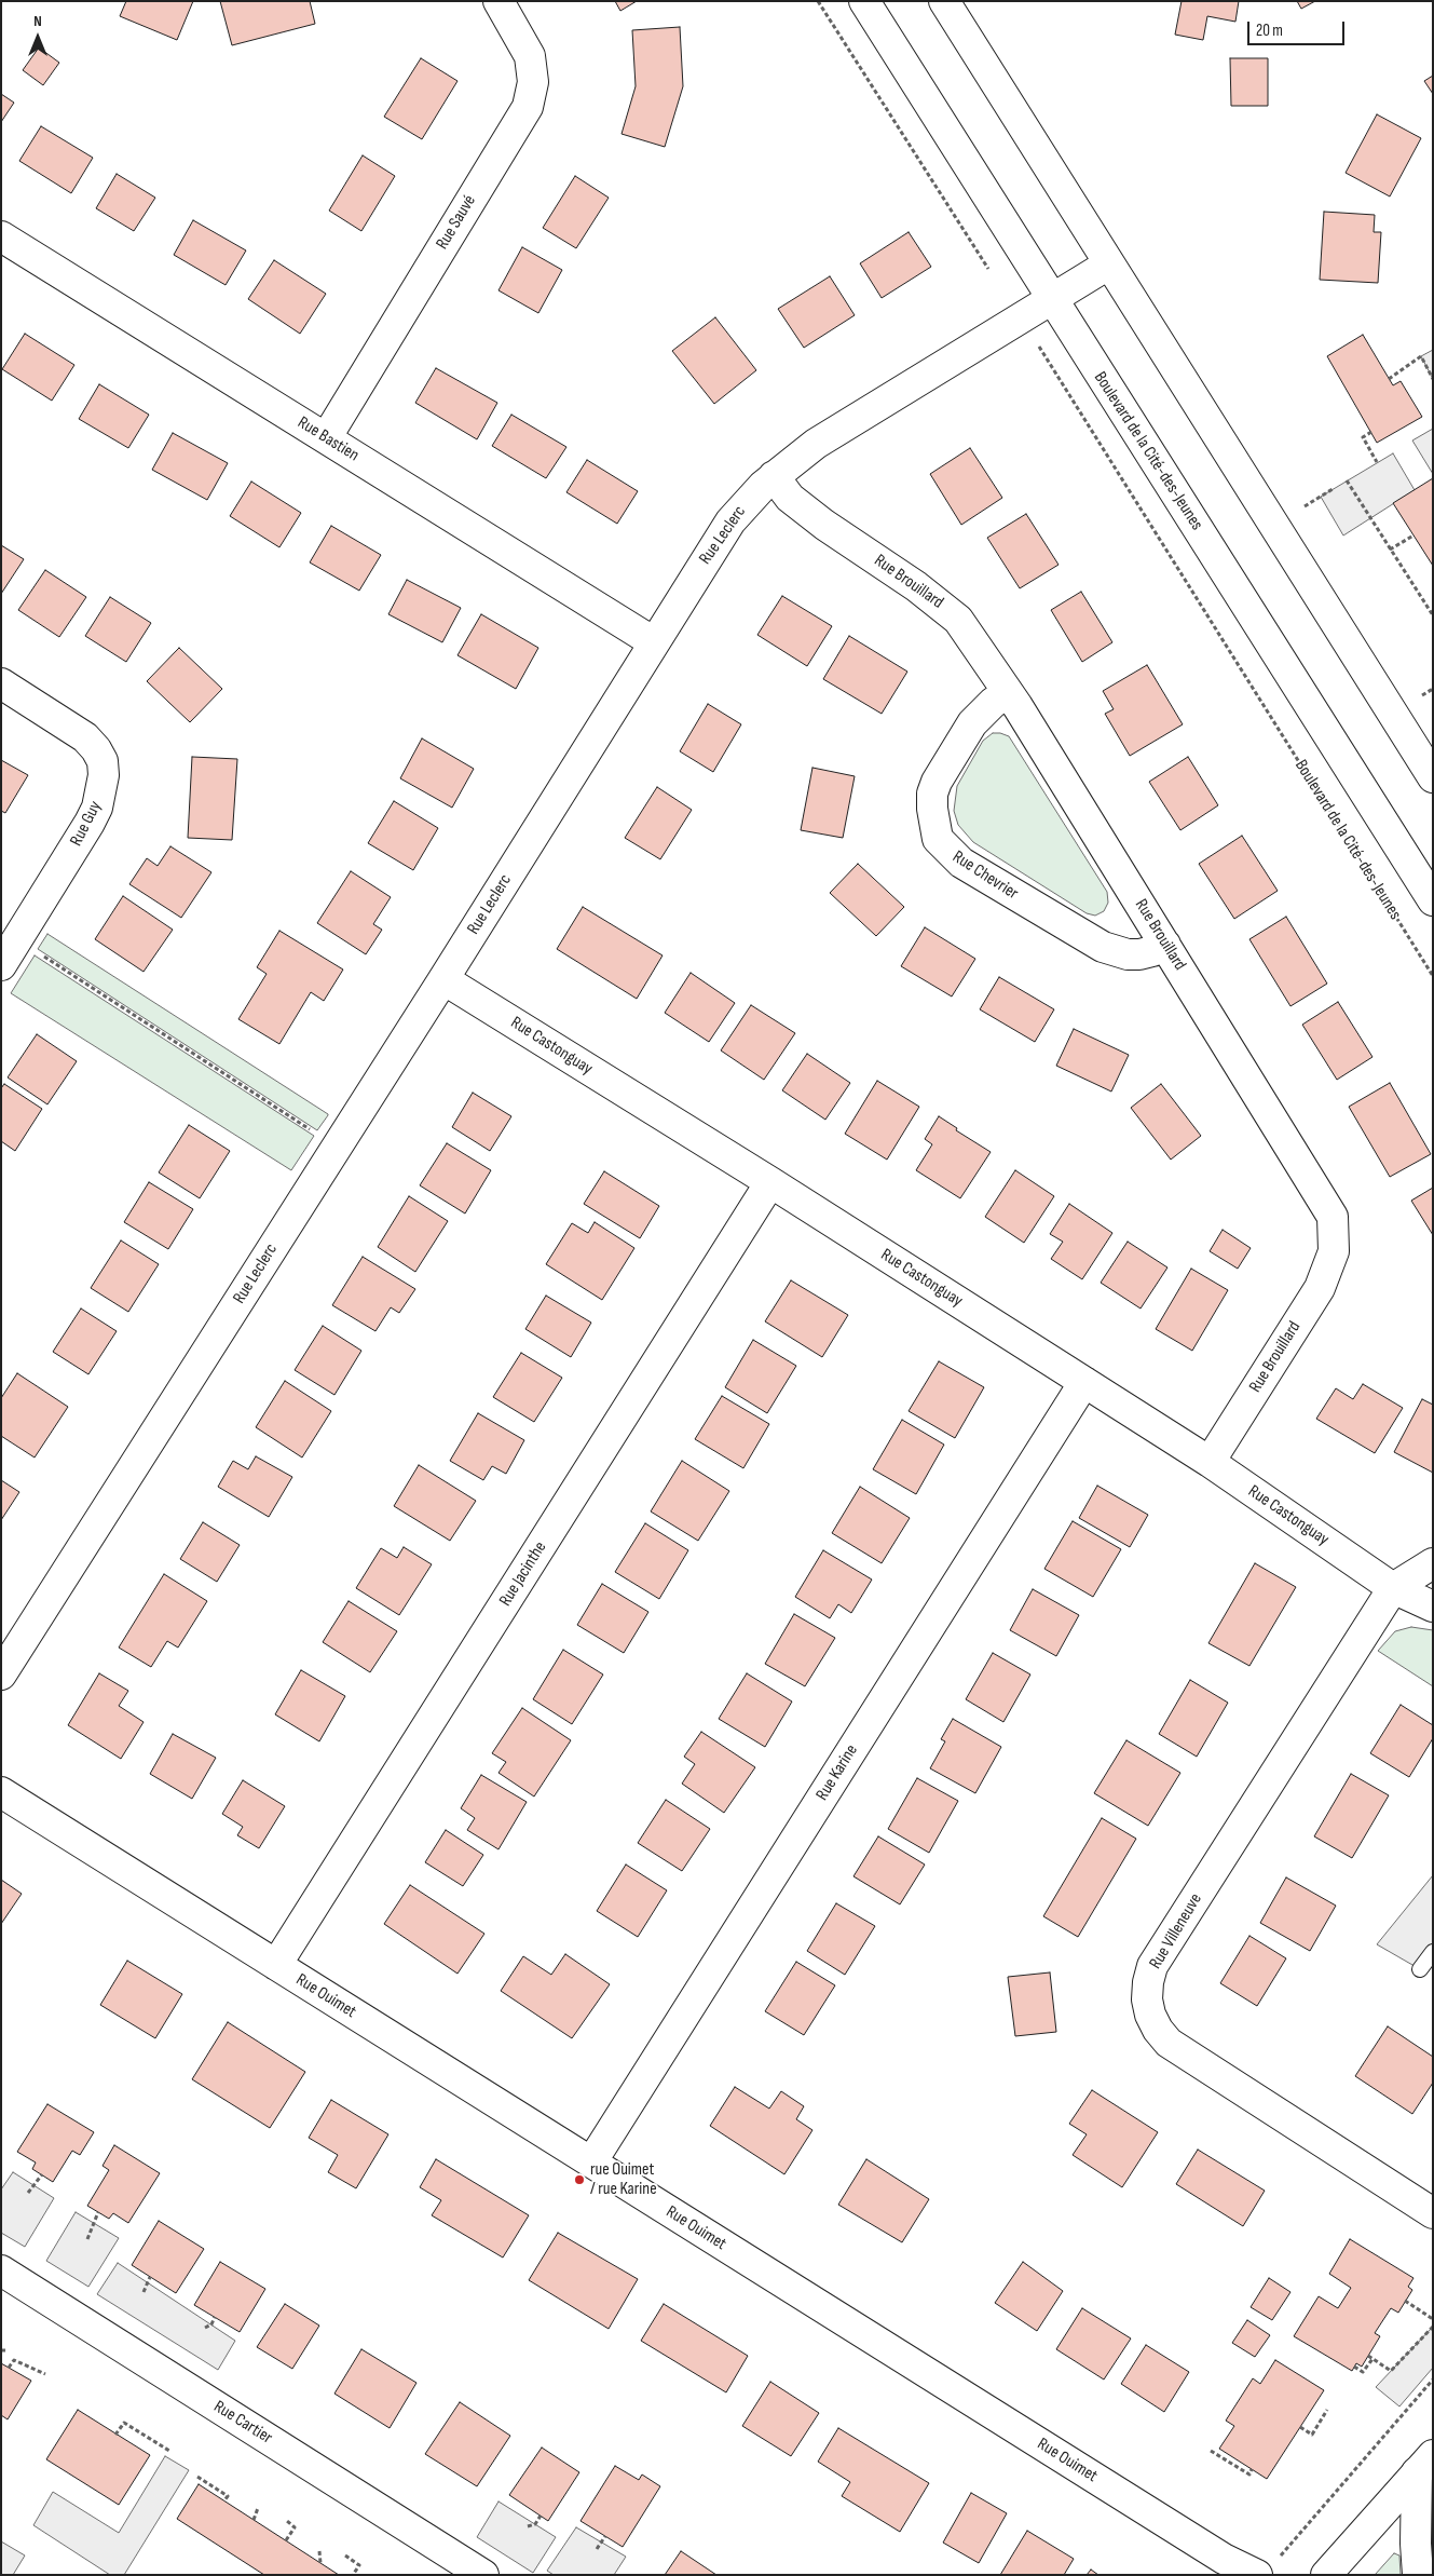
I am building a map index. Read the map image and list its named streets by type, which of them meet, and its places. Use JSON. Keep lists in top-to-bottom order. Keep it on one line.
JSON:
{"streets":{"street":["Rue Sauvé","Rue Bastien","Boulevard de la Cité-des-Jeunes","Rue Leclerc","Rue Brouillard","Rue Guy","Rue Chevrier","Rue Castonguay","Rue Jacinthe","Rue Karine","Rue Villeneuve","Rue Ouimet","Rue Cartier"]},"crossings":[["Rue Sauvé","Rue Bastien"],["Rue Bastien","Rue Leclerc"],["Boulevard de la Cité-des-Jeunes","Rue Leclerc"],["Rue Leclerc","Rue Brouillard"],["Rue Leclerc","Rue Castonguay"],["Rue Brouillard","Rue Chevrier"],["Rue Brouillard","Rue Castonguay"],["Rue Castonguay","Rue Jacinthe"],["Rue Castonguay","Rue Karine"],["Rue Castonguay","Rue Villeneuve"],["Rue Jacinthe","Rue Ouimet"],["Rue Karine","Rue Ouimet"]],"places":["rue Ouimet / rue Karine"],"scale_bar":"20 m","north":"top"}
